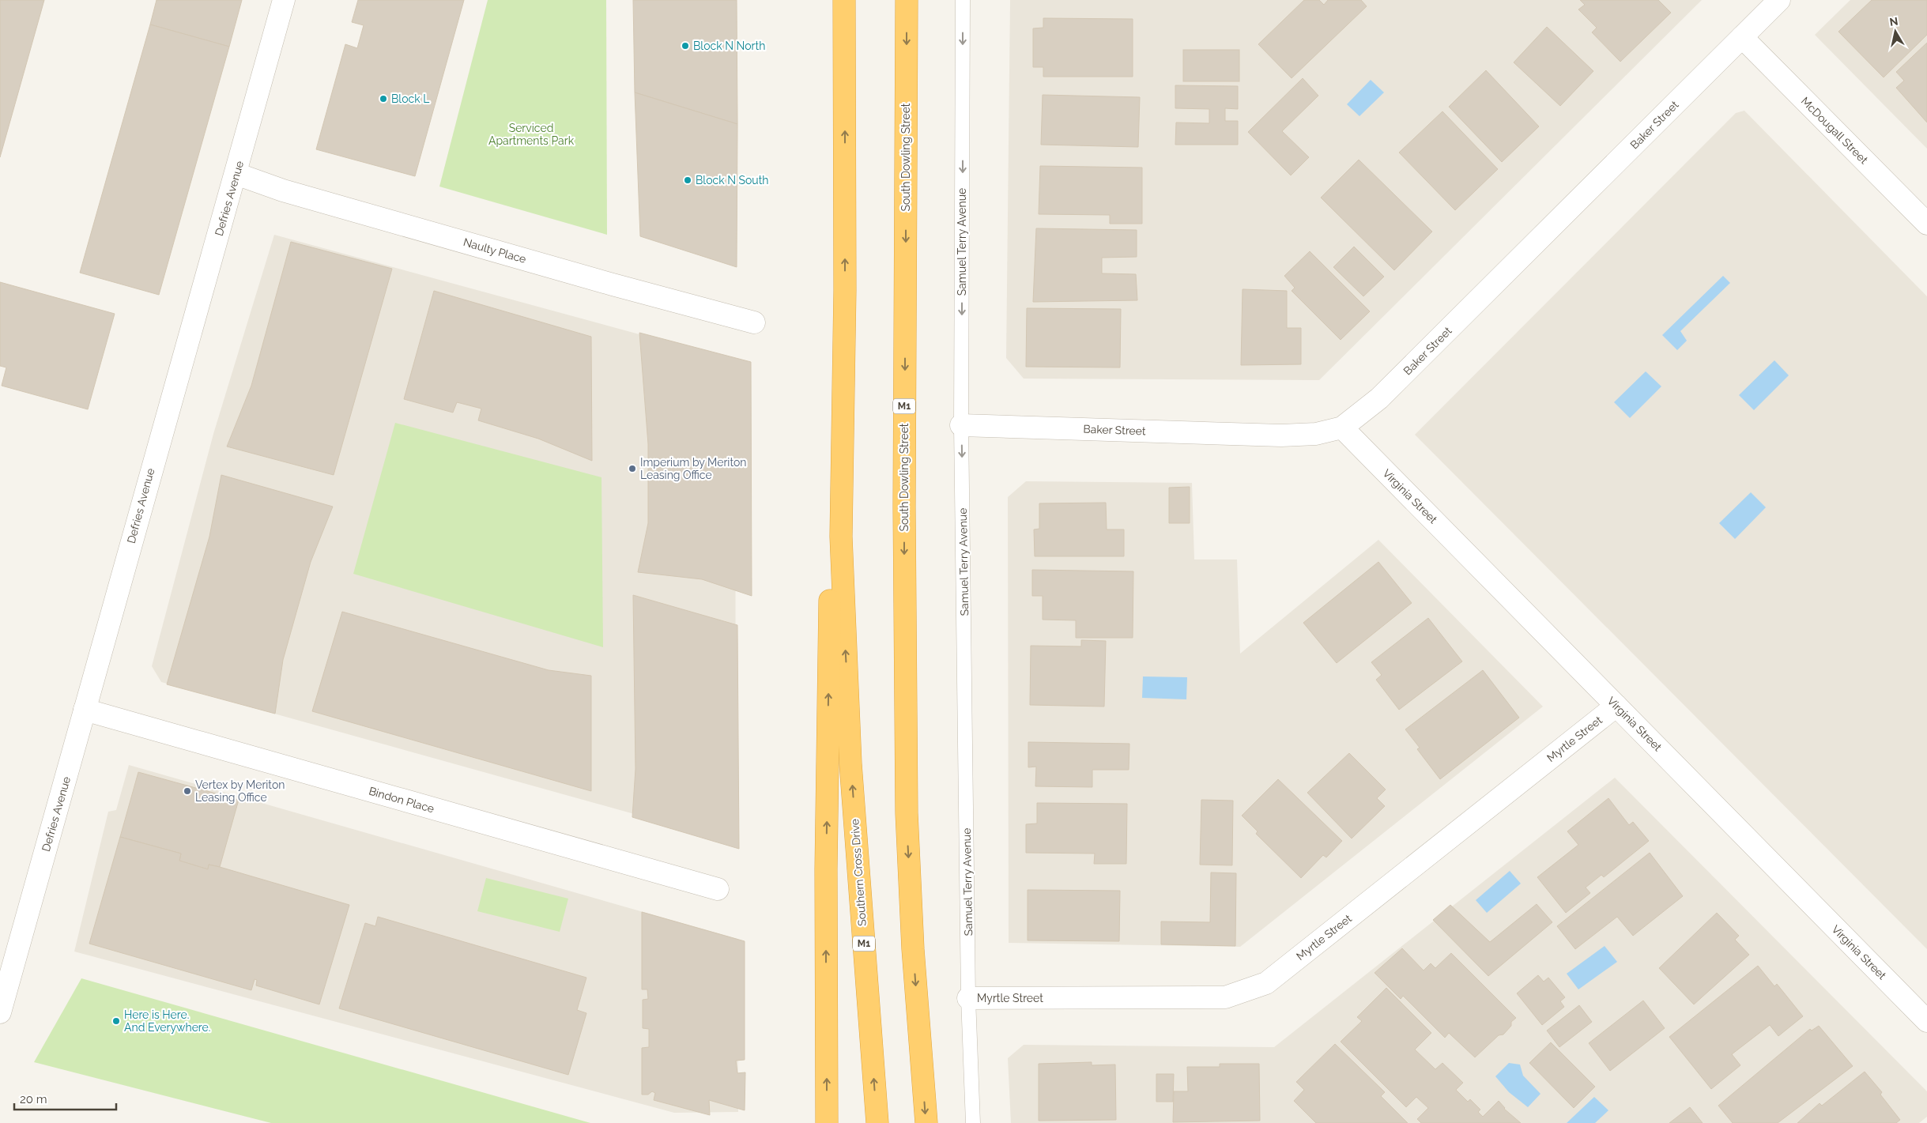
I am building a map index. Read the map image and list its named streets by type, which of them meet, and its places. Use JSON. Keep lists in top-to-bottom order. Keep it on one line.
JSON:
{"streets":{"highway":["South Dowling Street","M1","Southern Cross Drive"],"street":["Baker Street","McDougall Street","Defries Avenue","Naulty Place","Virginia Street","Myrtle Street","Bindon Place"],"lane":["Samuel Terry Avenue"]},"crossings":[["Baker Street","McDougall Street"],["Baker Street","Samuel Terry Avenue"],["Baker Street","Virginia Street"],["Defries Avenue","Naulty Place"],["Defries Avenue","Bindon Place"],["Samuel Terry Avenue","Myrtle Street"],["M1","Southern Cross Drive"],["Virginia Street","Myrtle Street"]],"one_way":["Samuel Terry Avenue"],"parks":["Serviced Apartments Park"],"places":["Block N North","Block L","Block N South","Imperium by Meriton Leasing Office","Vertex by Meriton Leasing Office","Here is Here. And Everywhere."],"scale_bar":"20 m","north":"top"}
